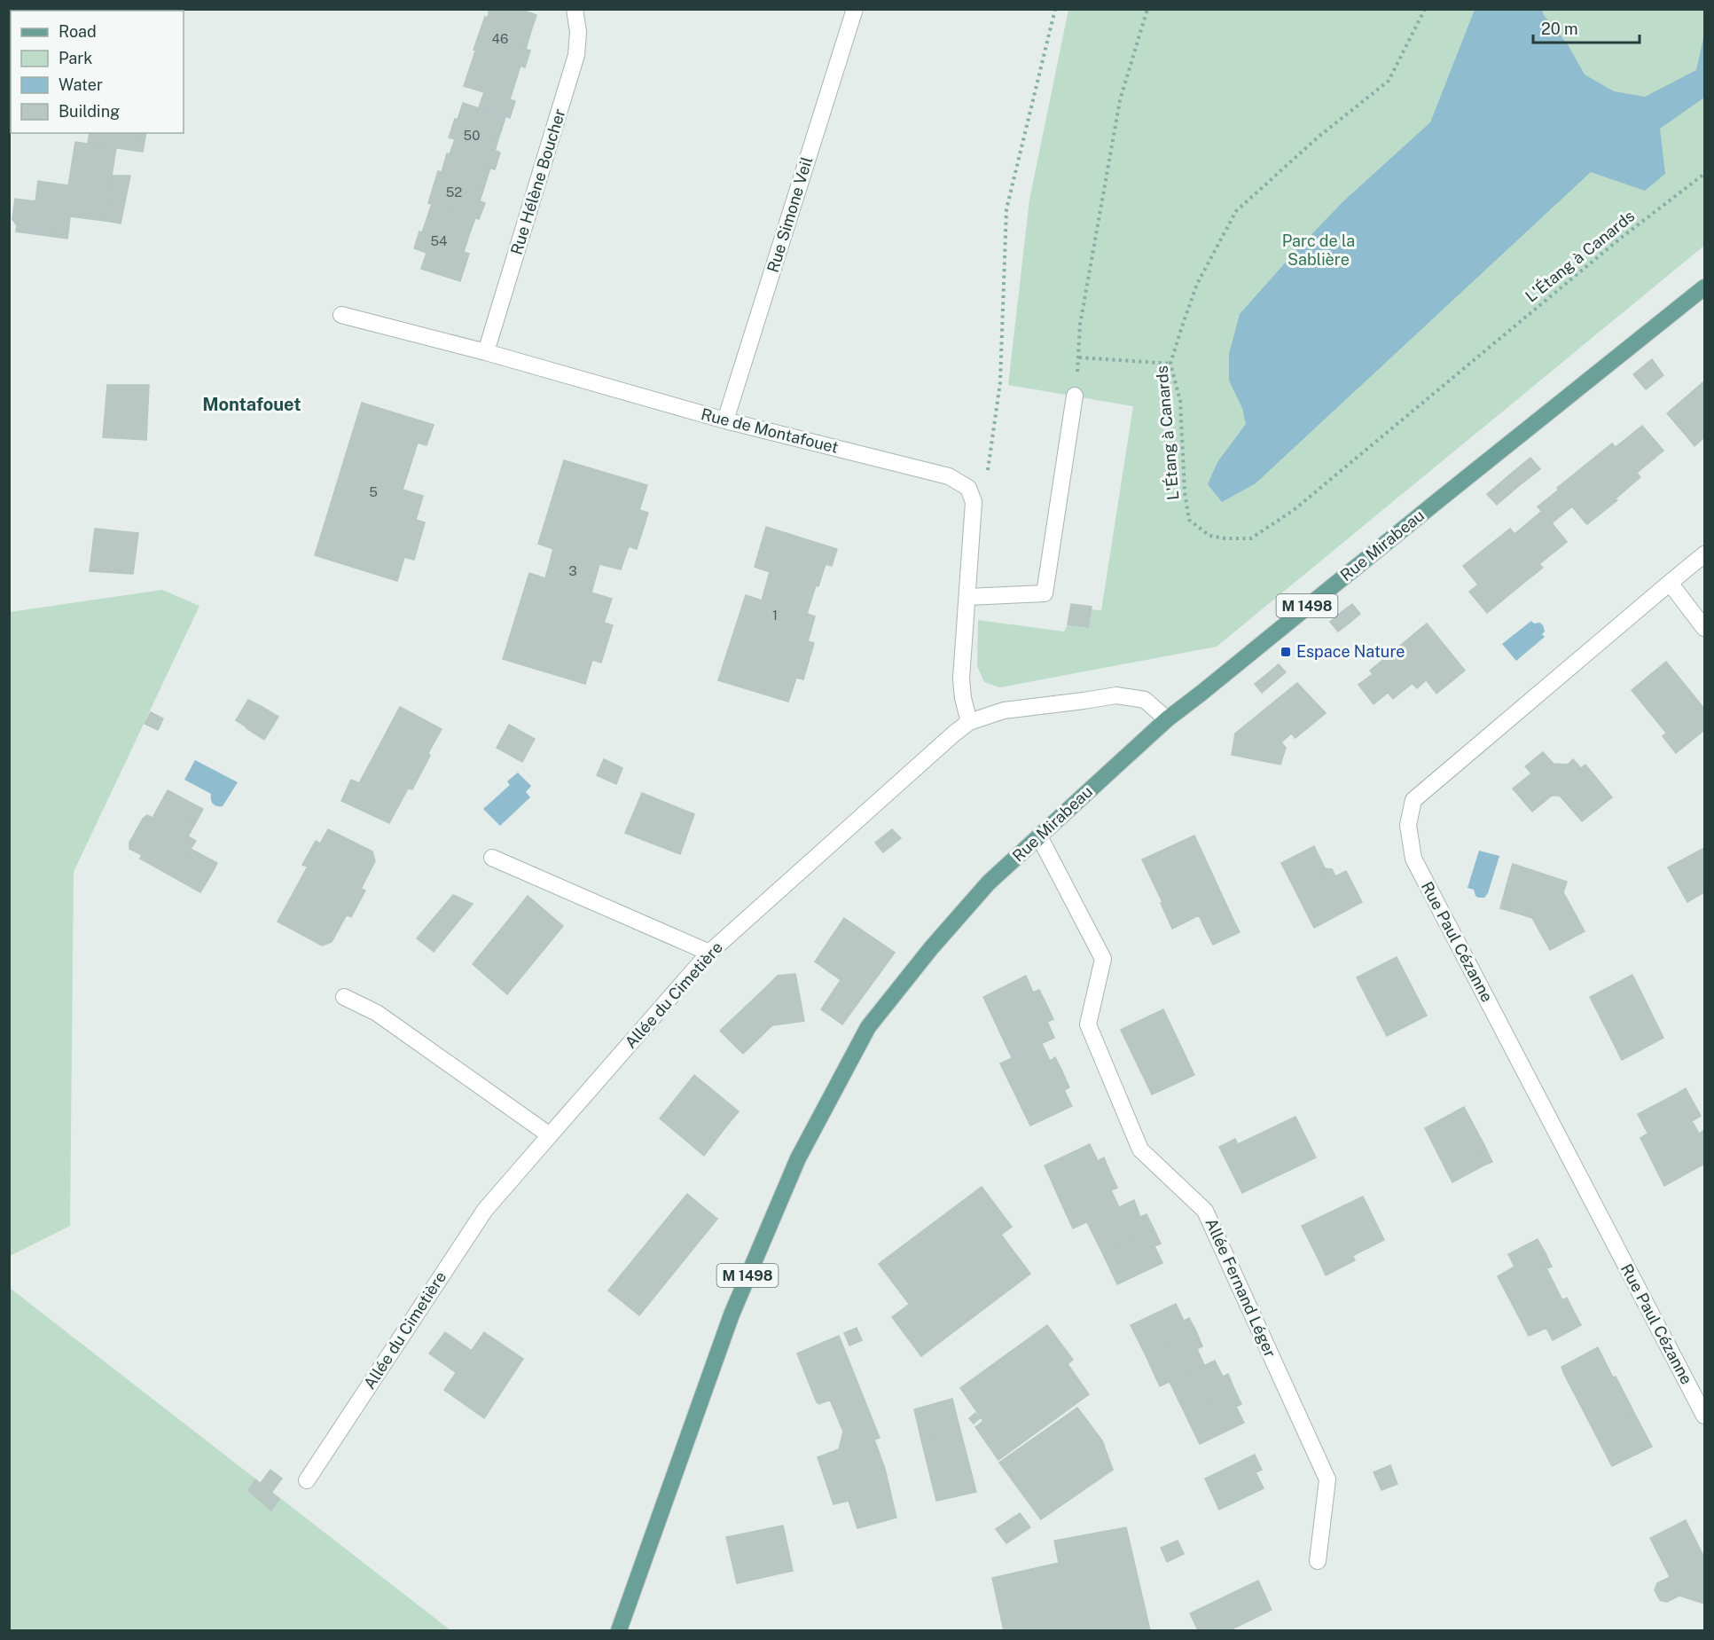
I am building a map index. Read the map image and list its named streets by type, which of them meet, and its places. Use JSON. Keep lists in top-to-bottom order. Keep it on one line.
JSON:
{"streets":{"main road":["Rue Mirabeau","M 1498"],"street":["Rue Hélène Boucher","Rue Simone Veil","Rue de Montafouet","Rue Paul Cézanne","Allée du Cimetière","Allée Fernand Léger"],"path":["L'Étang à Canards"]},"crossings":[["Rue Hélène Boucher","Rue de Montafouet"],["Rue Simone Veil","Rue de Montafouet"],["Rue Mirabeau","Allée du Cimetière"],["Rue Mirabeau","Allée Fernand Léger"]],"districts":["Montafouet"],"parks":["Parc de la Sablière"],"places":{"transit":["Espace Nature"]},"house_numbers":["46","50","52","54","5","3","1"],"legend":["Road","Park","Water","Building"],"scale_bar":"20 m"}
